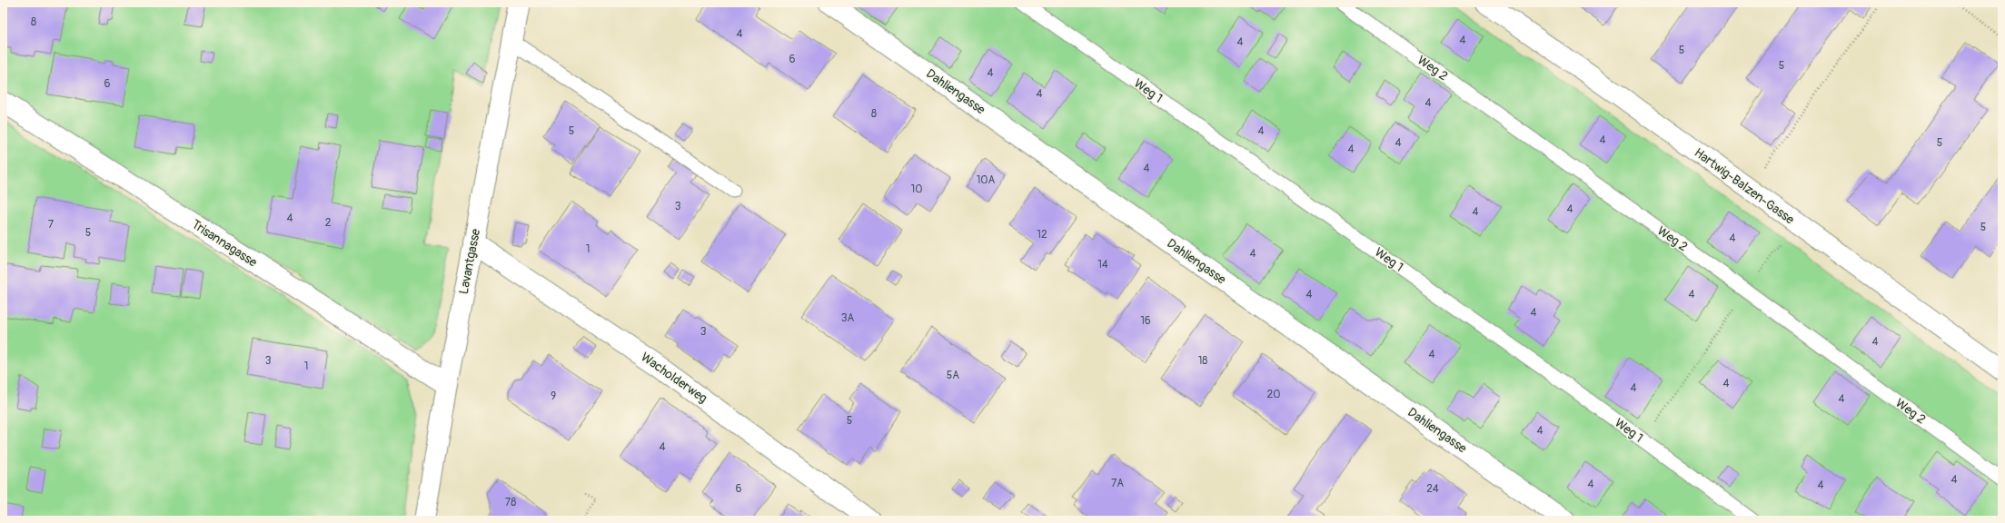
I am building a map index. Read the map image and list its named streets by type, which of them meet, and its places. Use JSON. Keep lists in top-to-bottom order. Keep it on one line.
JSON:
{"streets":{"street":["Dahliengasse","Hartwig-Balzen-Gasse","Trisannagasse","Lavantgasse","Wacholderweg"],"lane":["Weg 2","Weg 1"]},"crossings":[["Trisannagasse","Lavantgasse"],["Lavantgasse","Wacholderweg"]],"house_numbers":["8","4","4","4","5","6","5","4","6","4","4","8","5","4","4","4","5","4","4","10A","10","3","4","4","4","2","7","5","5","12","4","1","4","14","4","4","4","3A","16","3","4","4","3","18","1","5A","4","4","20","9","4","5","4","4","4","7A","4","4","6","24","78"]}
